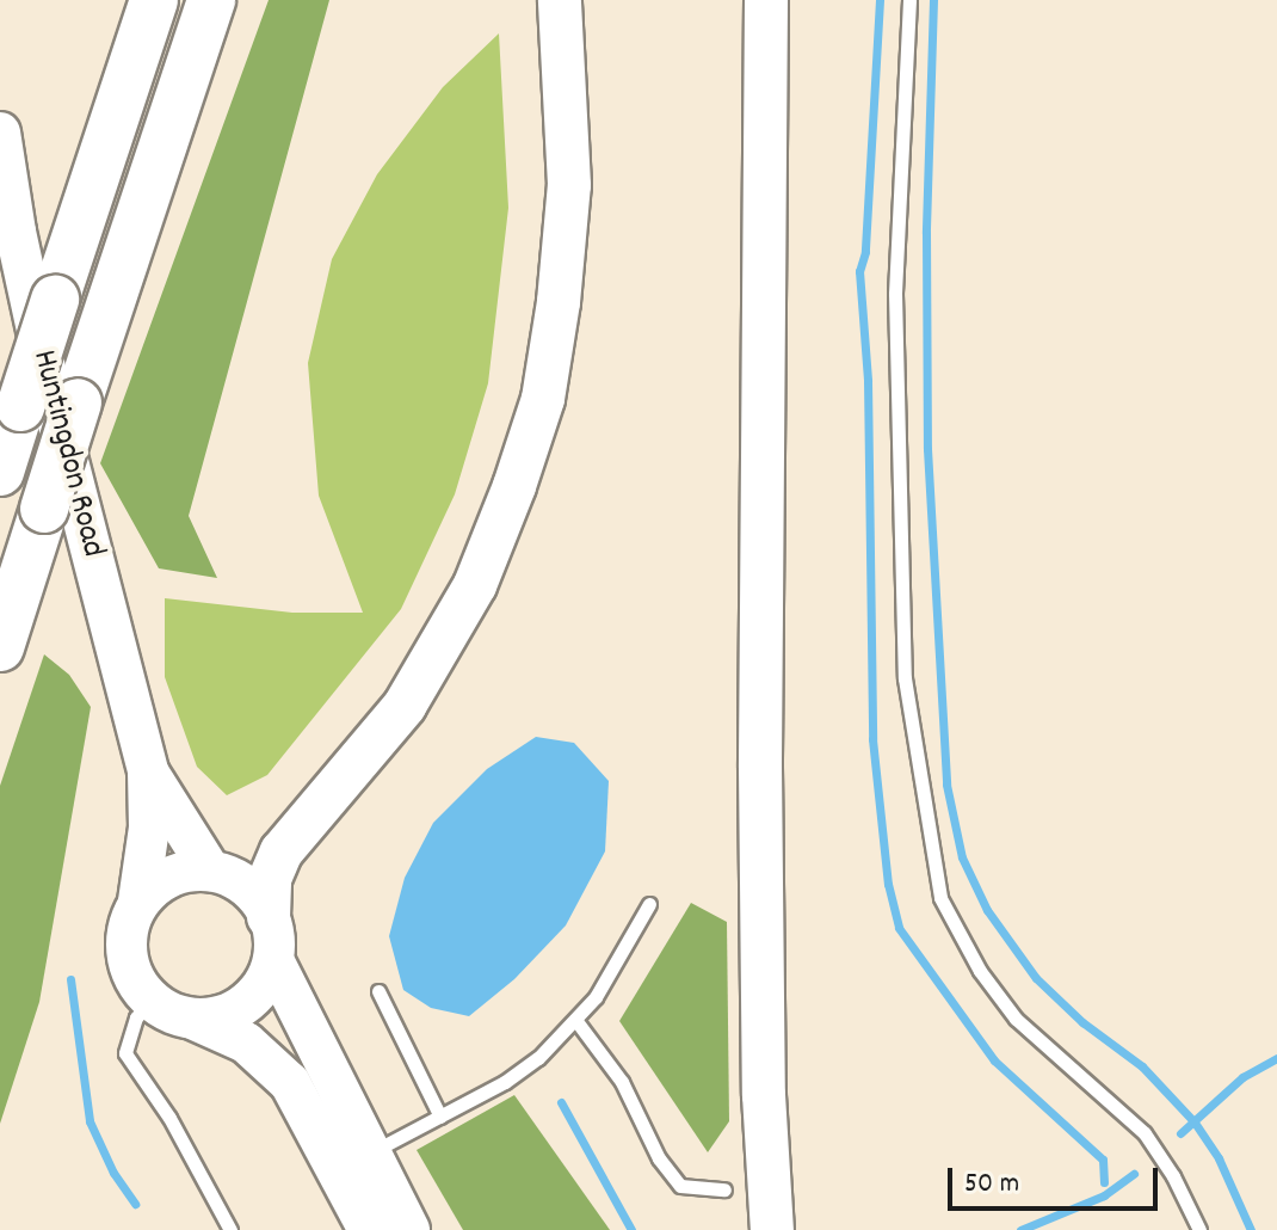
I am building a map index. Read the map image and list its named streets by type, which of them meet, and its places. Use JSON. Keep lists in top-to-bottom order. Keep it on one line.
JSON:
{"streets":{"main road":["Huntingdon Road"]},"scale_bar":"50 m"}
